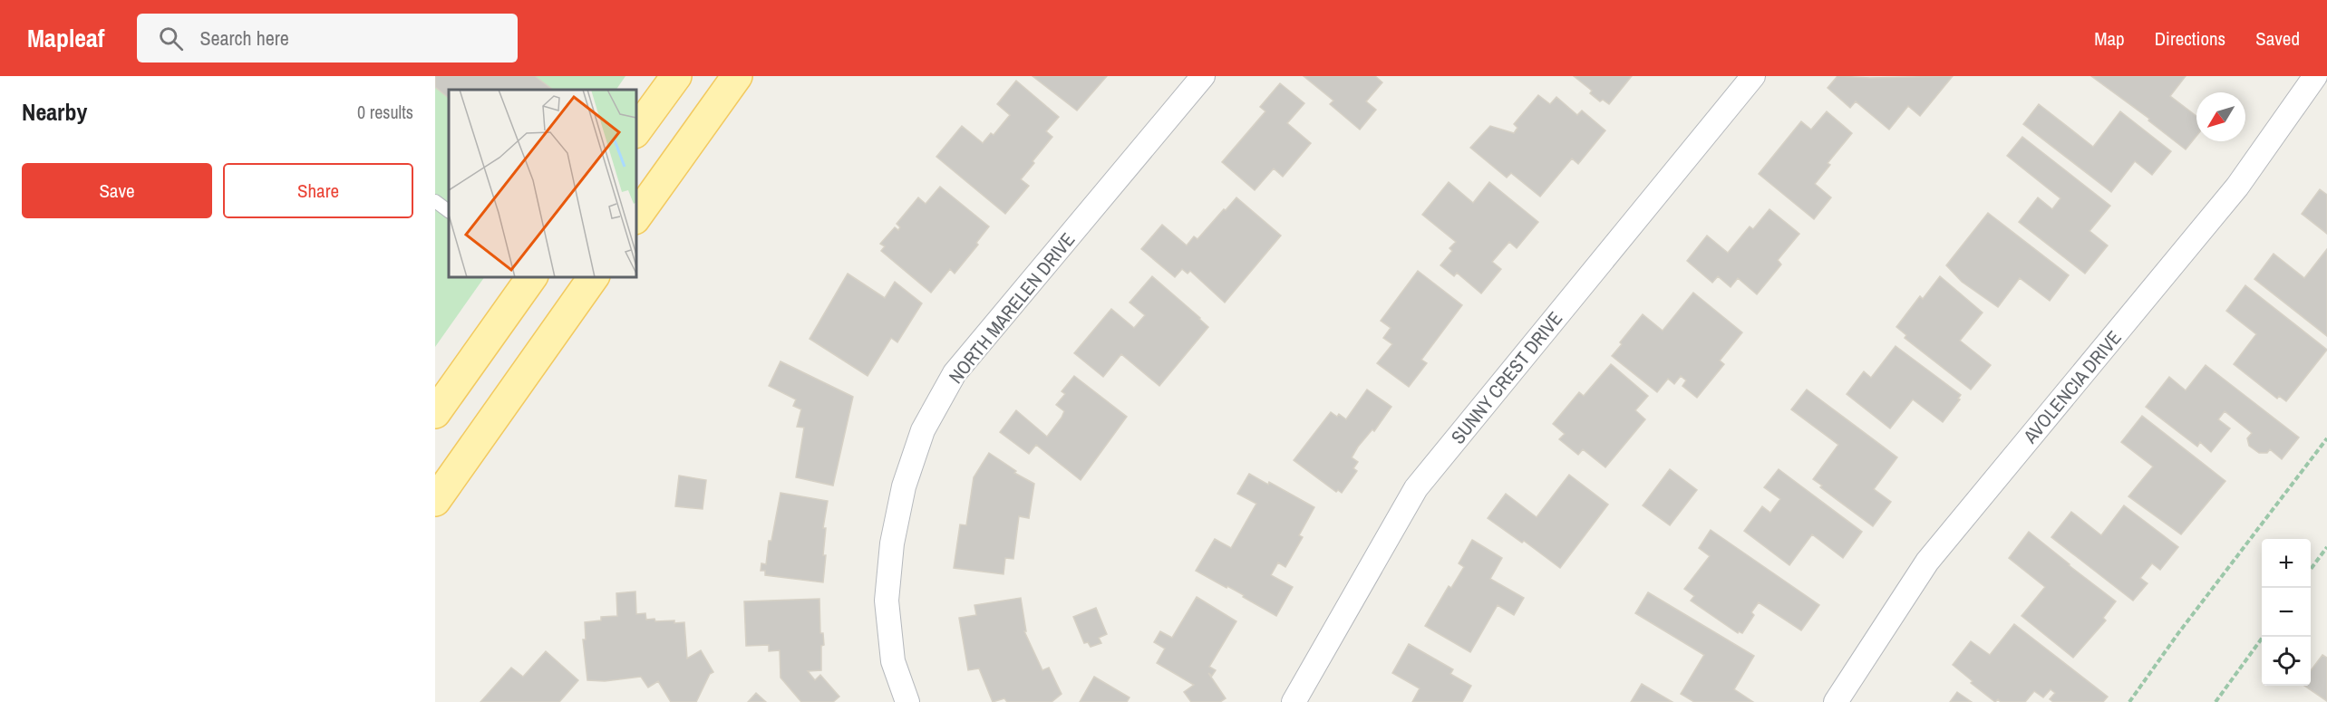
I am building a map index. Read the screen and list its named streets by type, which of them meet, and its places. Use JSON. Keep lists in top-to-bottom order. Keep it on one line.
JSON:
{"streets":{"street":["NORTH MARELEN DRIVE","SUNNY CREST DRIVE","AVOLENCIA DRIVE"]},"north":"bottom left","page":{"header":"Mapleaf","search":"Search here","nav":["Map","Directions","Saved"],"heading":["Nearby","0 results"],"buttons":["Save","Share"],"map_buttons":["+","−"]}}
